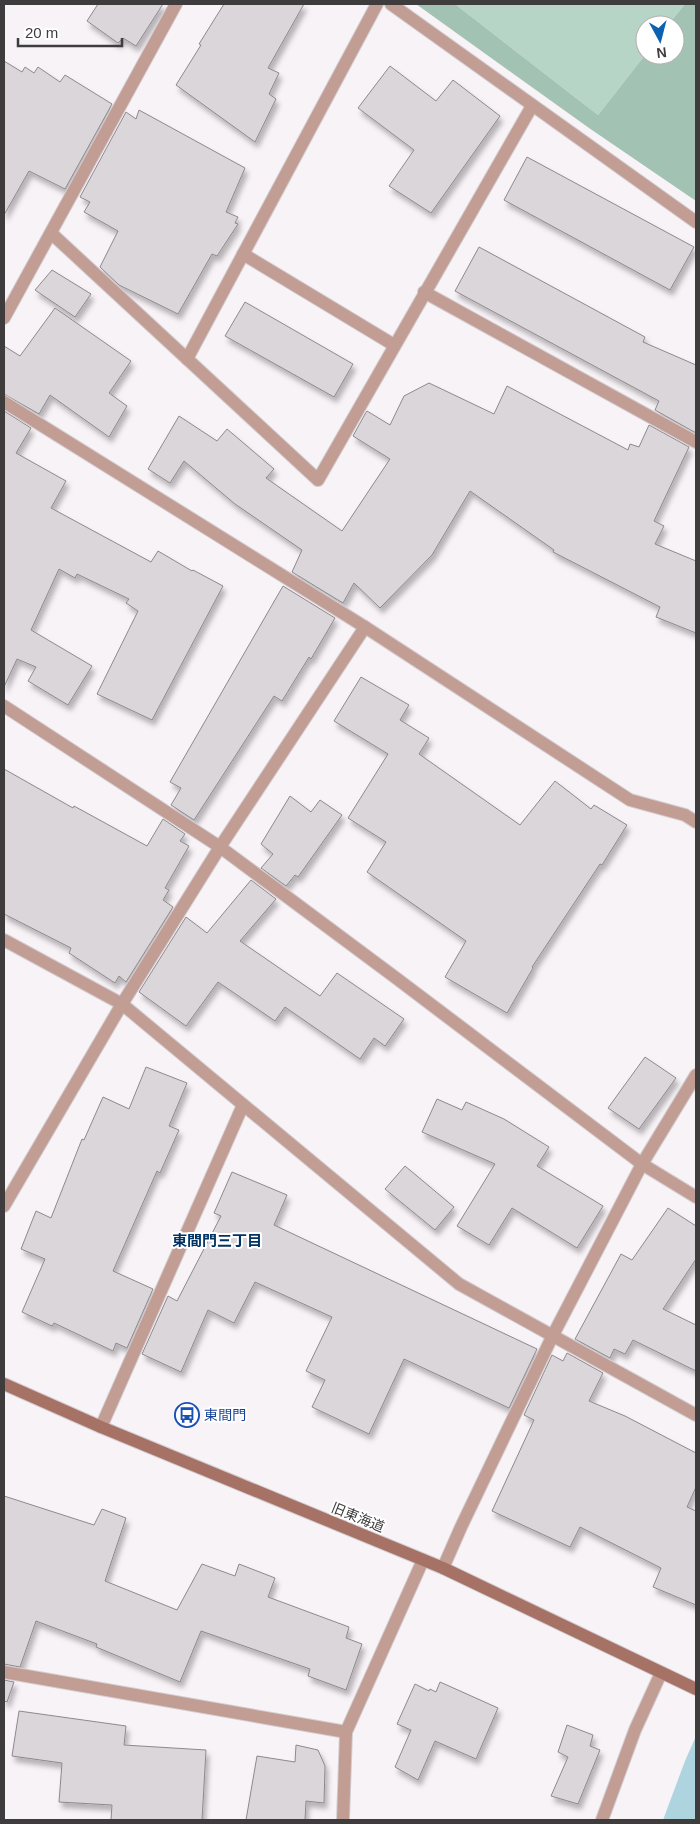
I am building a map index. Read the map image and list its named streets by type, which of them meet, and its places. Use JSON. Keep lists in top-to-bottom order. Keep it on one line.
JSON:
{"streets":{"street":["旧東海道"]},"districts":["東間門三丁目"],"places":{"bus stop":["東間門"]},"scale_bar":"20 m","north":"bottom"}
